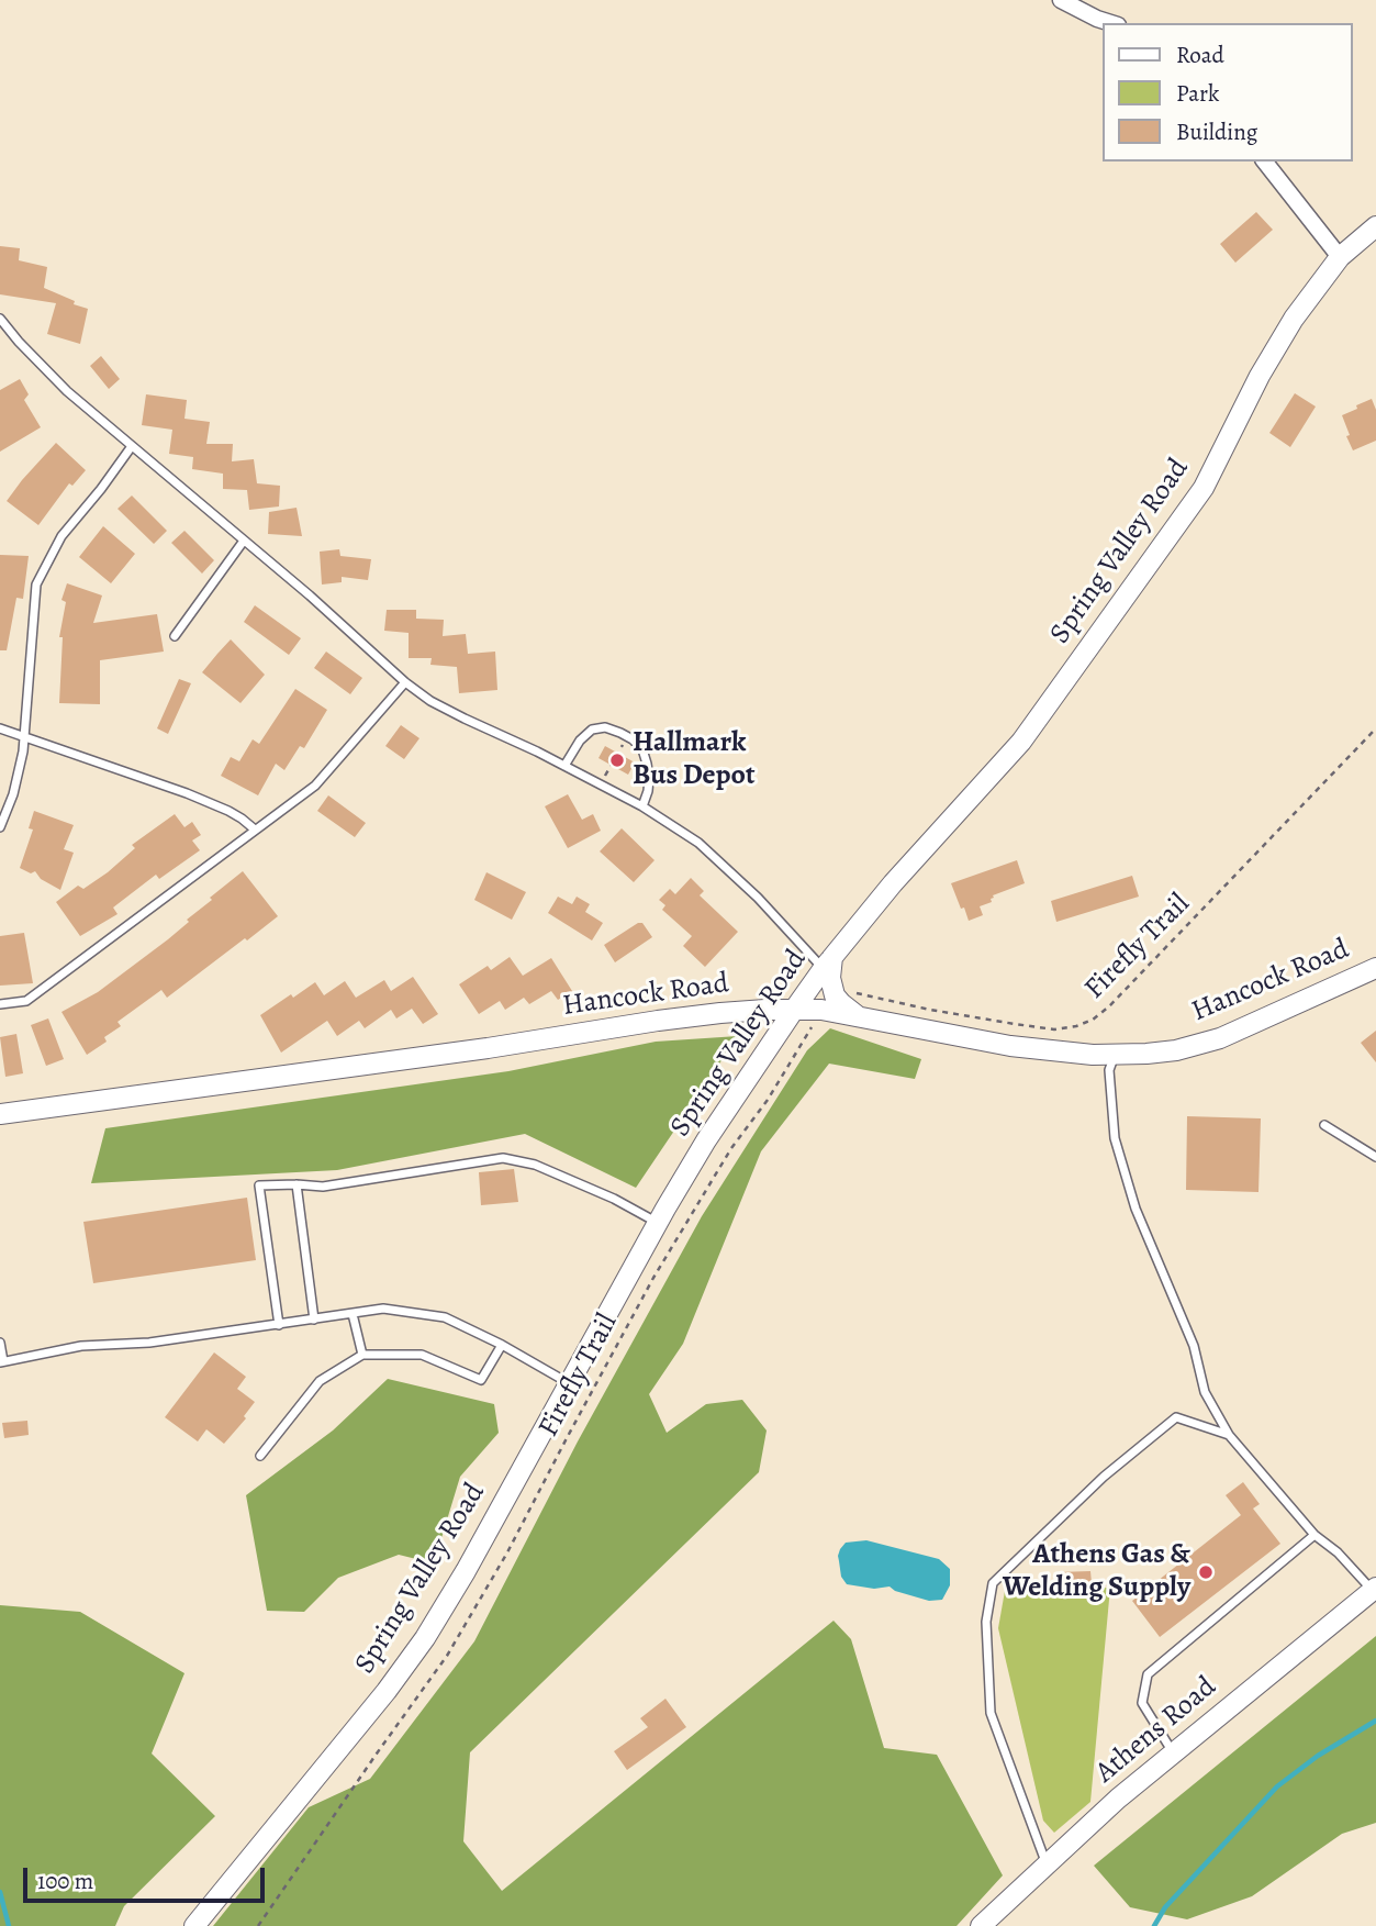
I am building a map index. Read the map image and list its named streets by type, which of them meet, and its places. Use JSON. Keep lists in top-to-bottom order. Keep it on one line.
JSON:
{"streets":{"street":["Spring Valley Road","Hancock Road","Athens Road"],"path":["Firefly Trail"]},"crossings":[["Spring Valley Road","Hancock Road"]],"places":["Hallmark Bus Depot","Athens Gas & Welding Supply"],"legend":["Road","Park","Building"],"scale_bar":"100 m"}
